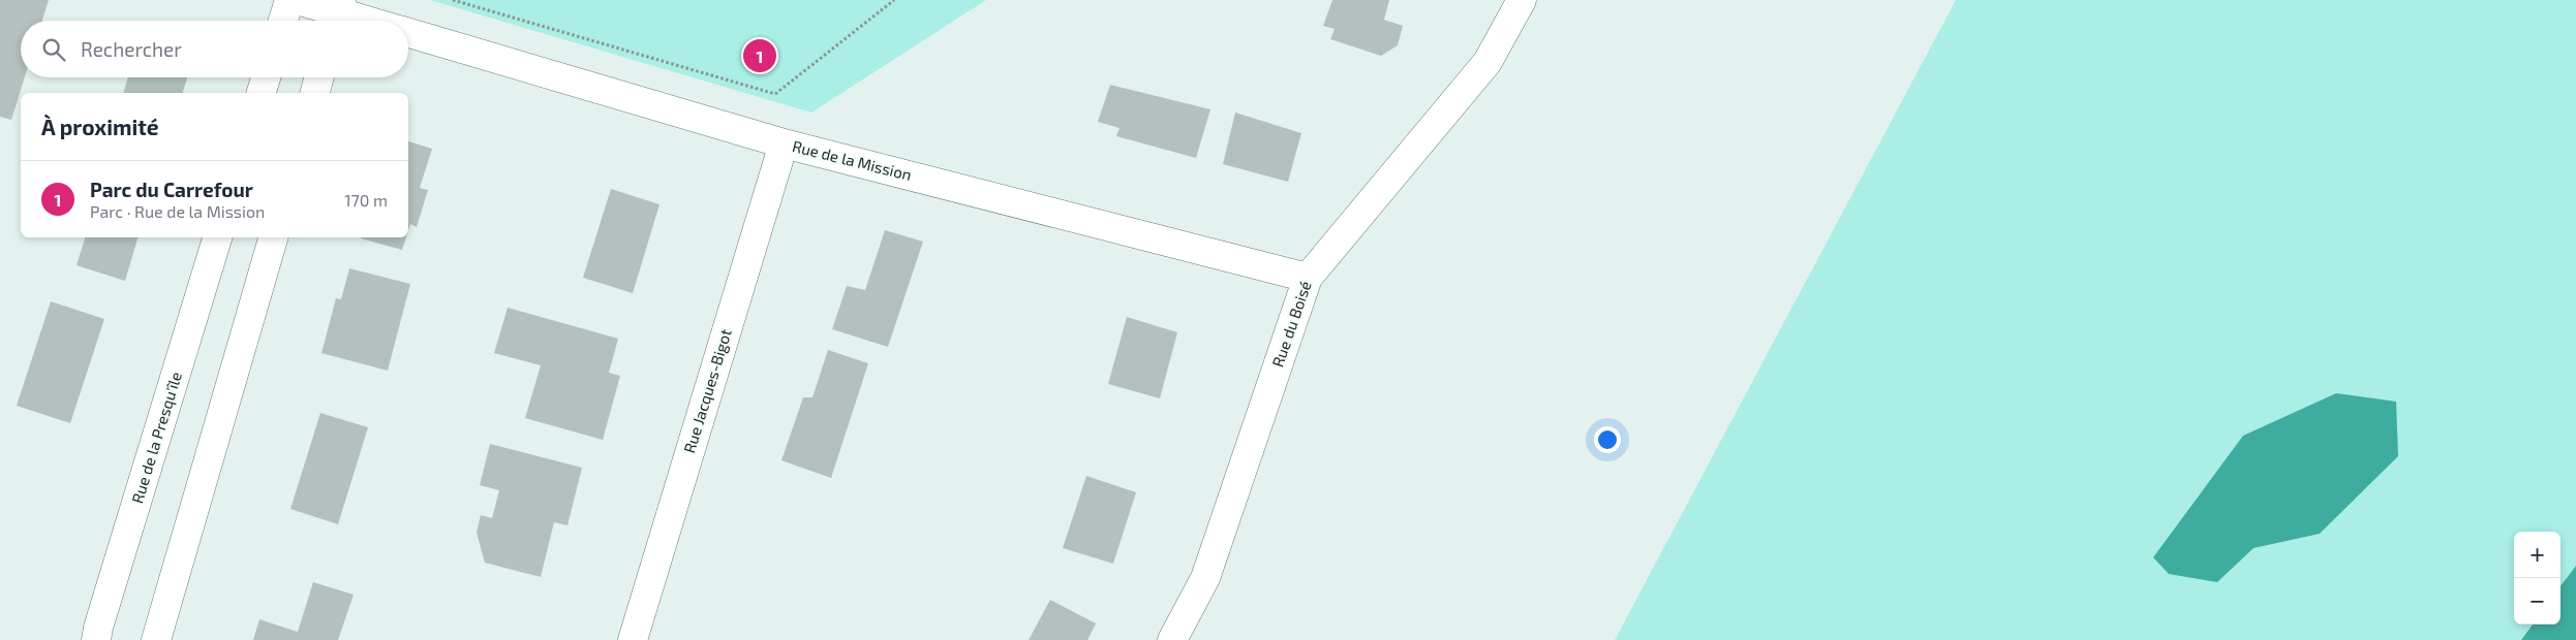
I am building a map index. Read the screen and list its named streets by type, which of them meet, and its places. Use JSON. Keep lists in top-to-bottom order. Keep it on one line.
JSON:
{"streets":{"street":["Rue de la Mission","Rue du Boisé","Rue Jacques-Bigot","Rue de la Presqu'île"]},"crossings":[["Rue de la Mission","Rue du Boisé"],["Rue de la Mission","Rue Jacques-Bigot"]],"page":{"search":"Rechercher","pins":"1","heading":"À proximité","list":[{"mark":"1","name":"Parc du Carrefour","note":"Parc · Rue de la Mission","value":"170 m"}],"map_buttons":["+","−"]}}
